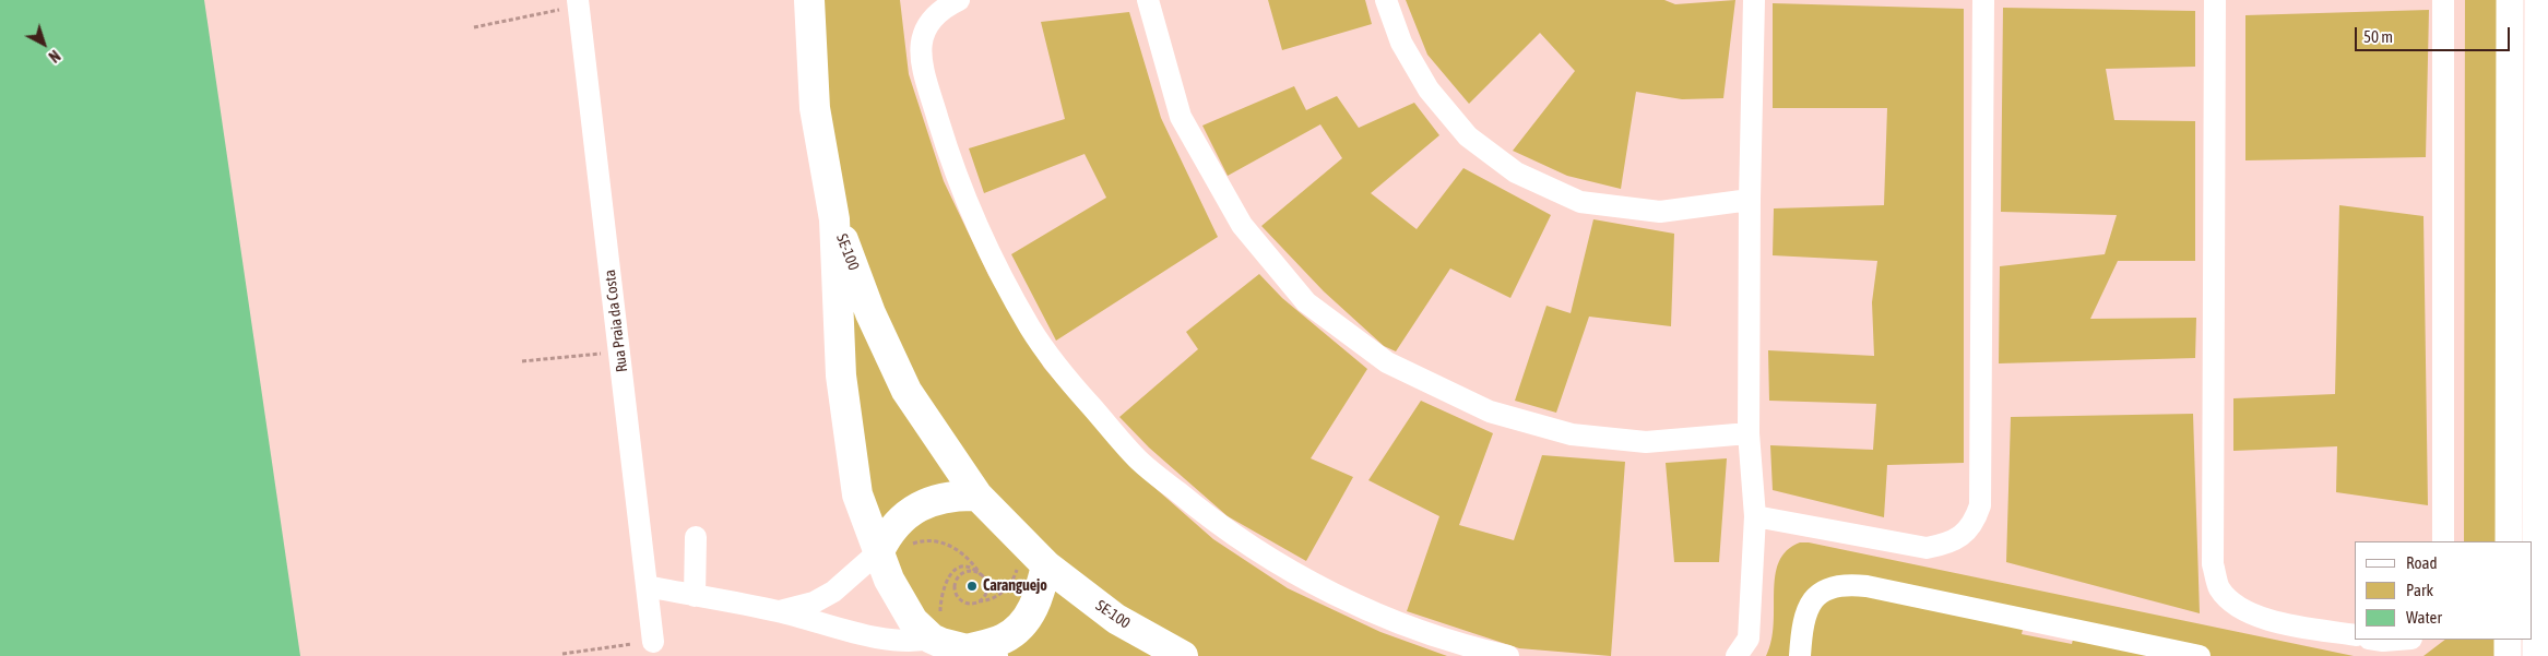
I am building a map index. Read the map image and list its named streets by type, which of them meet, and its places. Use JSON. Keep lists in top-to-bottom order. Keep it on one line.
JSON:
{"streets":{"main road":["SE-100"],"street":["Rua Praia da Costa"]},"places":["Caranguejo"],"legend":["Road","Park","Water"],"scale_bar":"50 m","north":"bottom right"}
